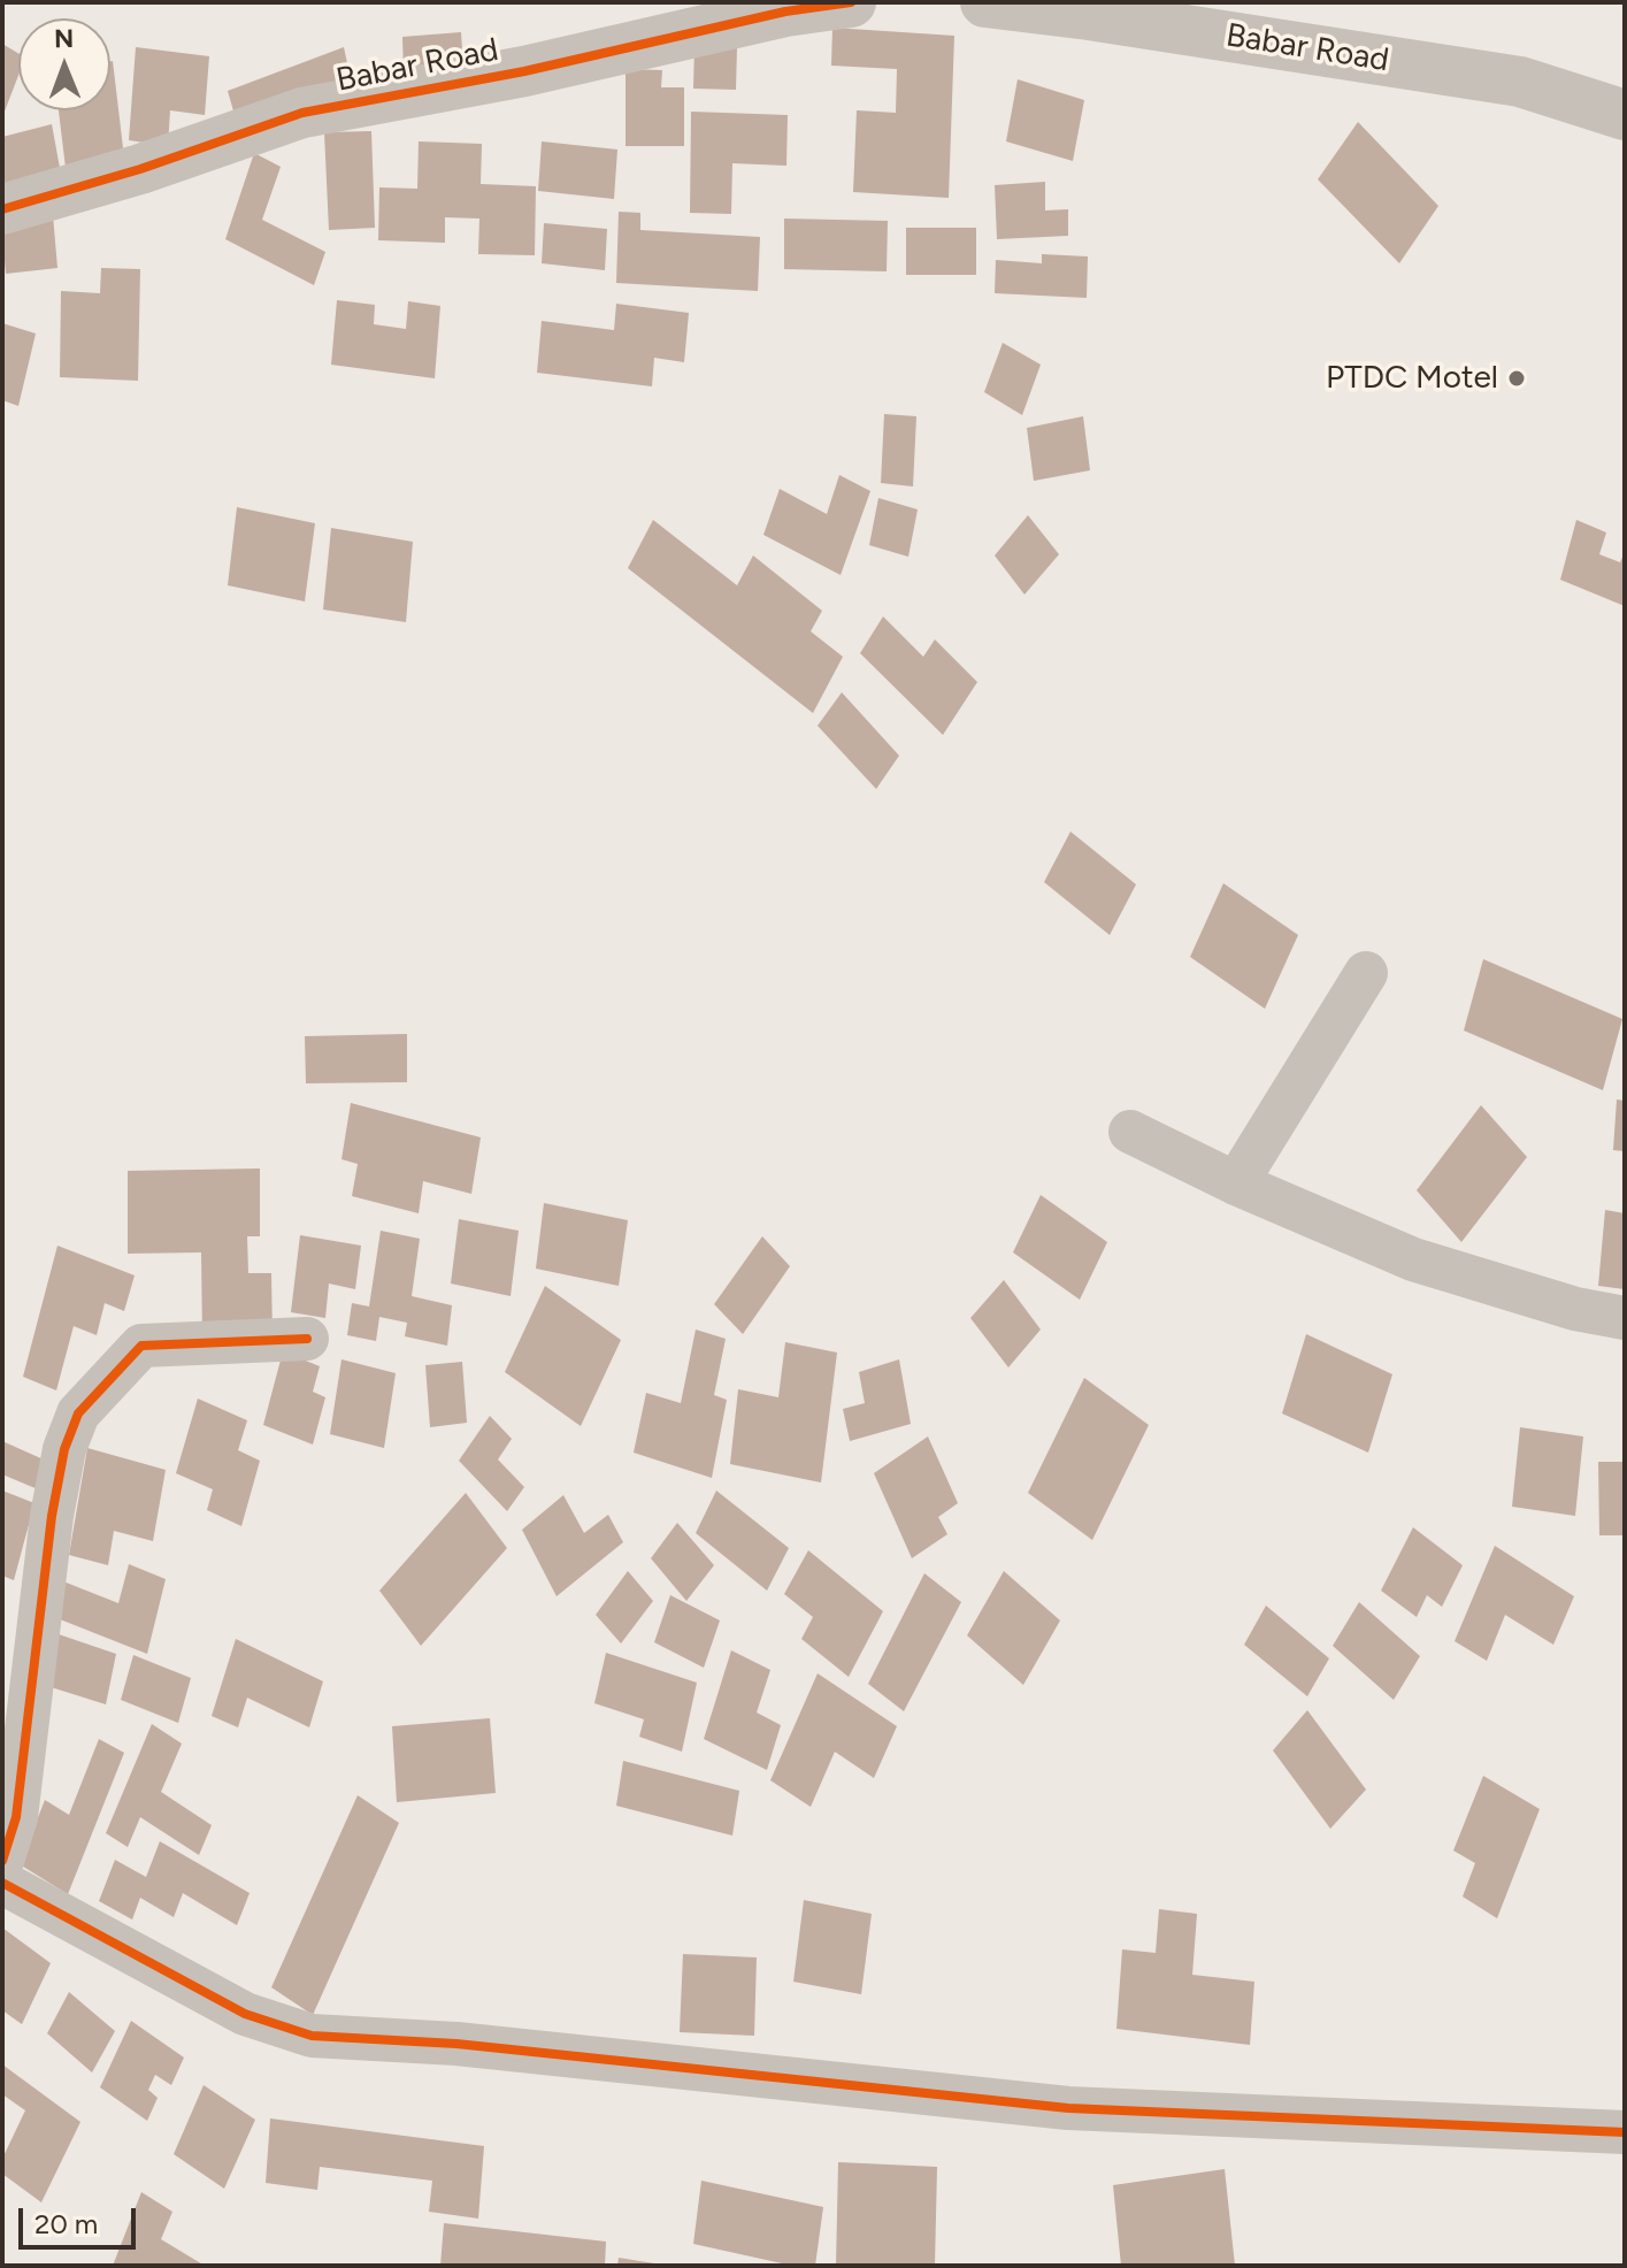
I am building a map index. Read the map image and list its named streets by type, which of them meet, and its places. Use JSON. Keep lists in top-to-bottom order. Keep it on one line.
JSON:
{"streets":{"street":["Babar Road"]},"places":["PTDC Motel"],"scale_bar":"20 m","north":"top"}
